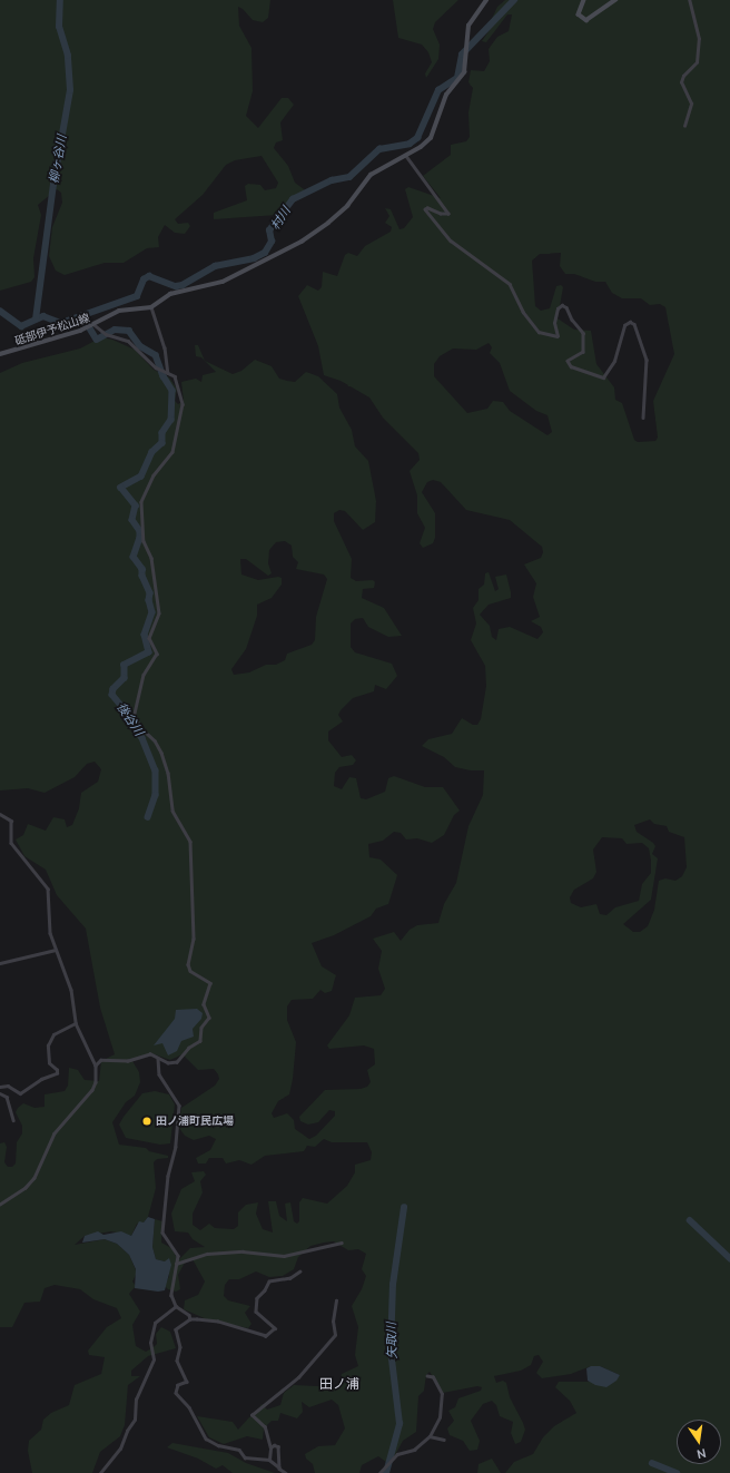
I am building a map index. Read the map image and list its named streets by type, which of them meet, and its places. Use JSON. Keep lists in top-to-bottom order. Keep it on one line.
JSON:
{"streets":{"main road":["砥部伊予松山線"]},"districts":["田ノ浦"],"water":["柳ヶ谷川","村川","後谷川","矢取川"],"places":["田ノ浦町民広場"],"north":"bottom"}
